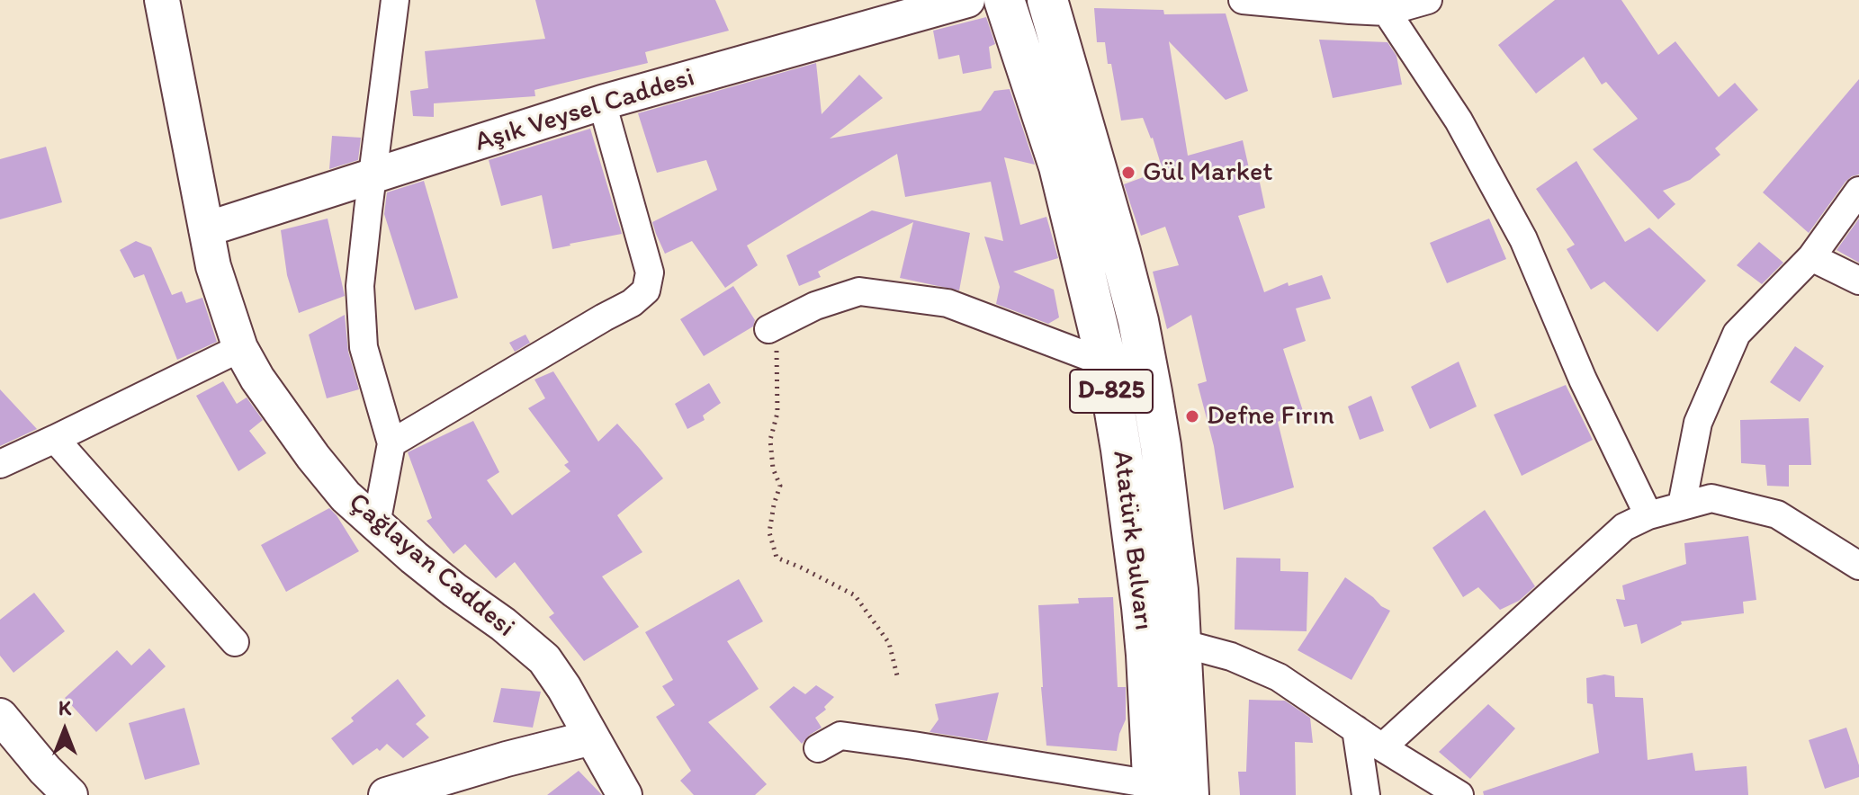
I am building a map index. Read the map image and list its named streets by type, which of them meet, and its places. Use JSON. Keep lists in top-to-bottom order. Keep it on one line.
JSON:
{"streets":{"highway":["D-825","Atatürk Bulvarı"],"street":["Aşık Veysel Caddesi","Çağlayan Caddesi"]},"crossings":[["Aşık Veysel Caddesi","Çağlayan Caddesi"]],"places":["Gül Market","Defne Fırın"],"north":"top"}
